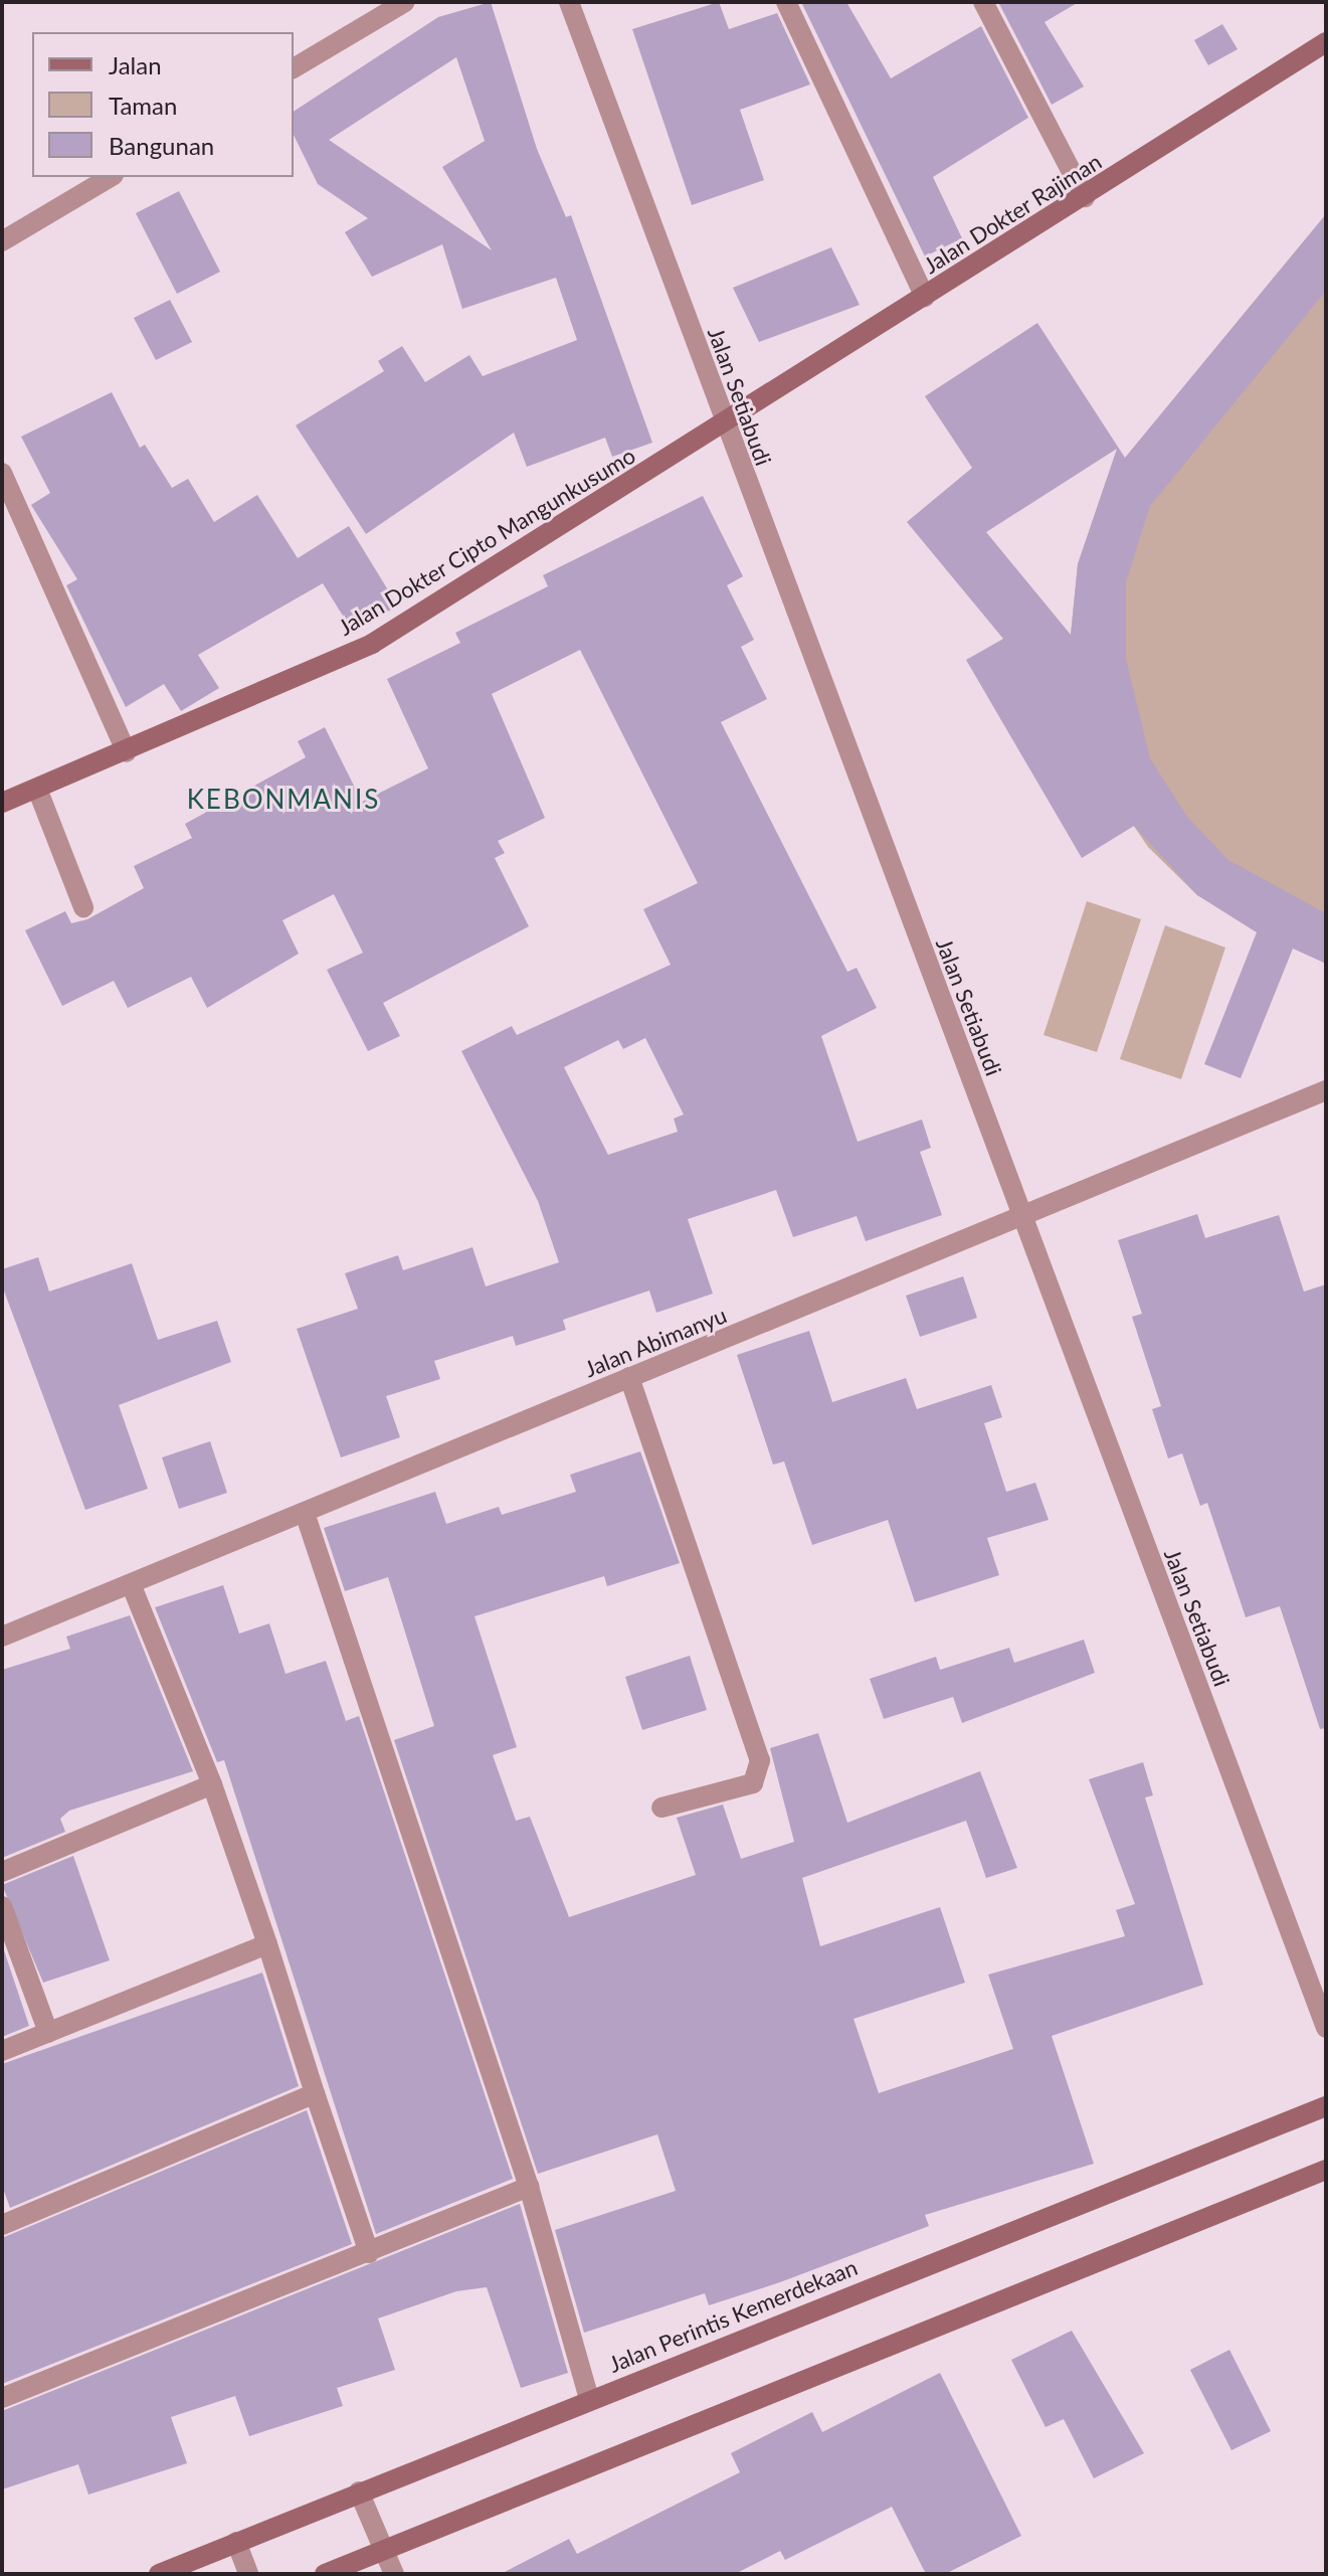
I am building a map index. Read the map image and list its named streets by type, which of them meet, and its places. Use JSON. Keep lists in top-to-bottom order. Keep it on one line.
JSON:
{"streets":{"main road":["Jalan Dokter Rajiman","Jalan Dokter Cipto Mangunkusumo","Jalan Perintis Kemerdekaan"],"street":["Jalan Setiabudi","Jalan Abimanyu"]},"crossings":[["Jalan Dokter Rajiman","Jalan Setiabudi"],["Jalan Dokter Rajiman","Jalan Dokter Cipto Mangunkusumo"],["Jalan Setiabudi","Jalan Dokter Cipto Mangunkusumo"],["Jalan Setiabudi","Jalan Abimanyu"]],"districts":["KEBONMANIS"],"legend":["Jalan","Taman","Bangunan"]}
